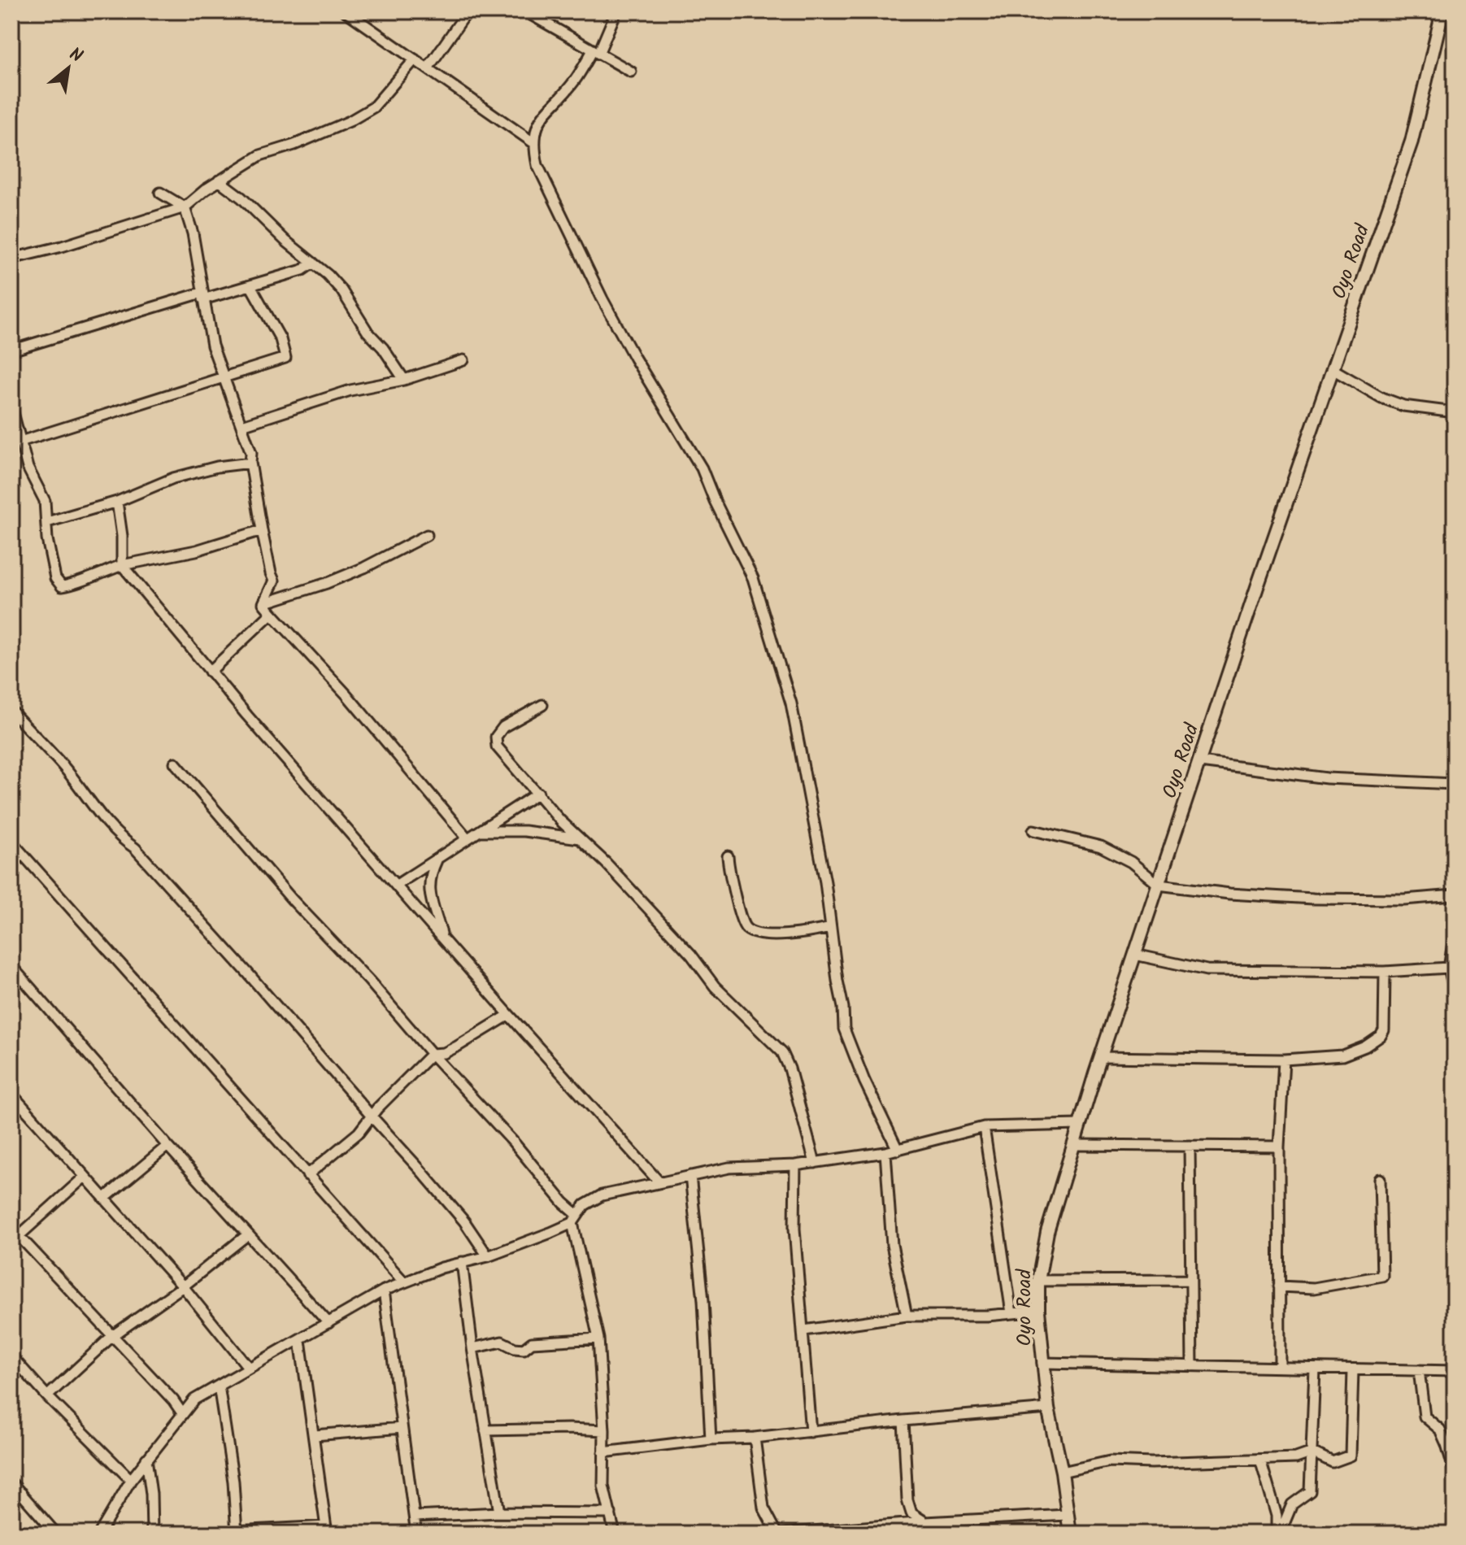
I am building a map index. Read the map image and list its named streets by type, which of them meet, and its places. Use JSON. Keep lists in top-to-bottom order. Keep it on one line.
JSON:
{"streets":{"street":["Oyo Road"]},"north":"top right"}
